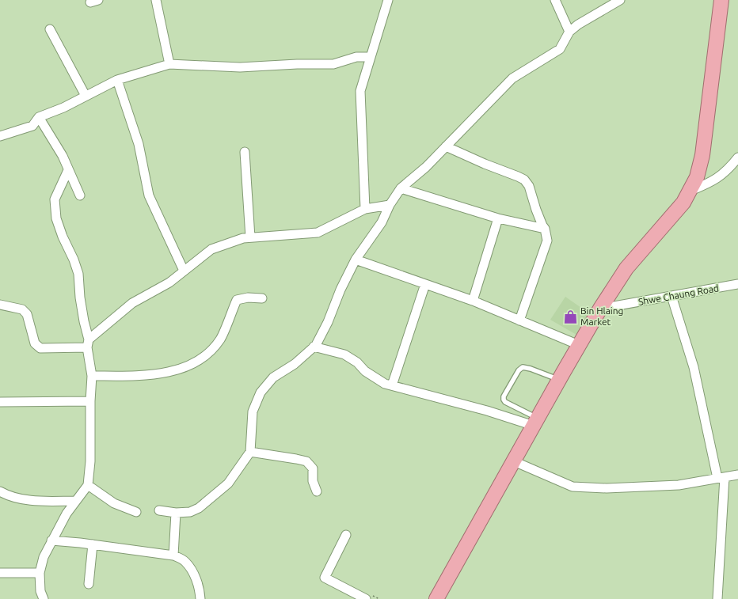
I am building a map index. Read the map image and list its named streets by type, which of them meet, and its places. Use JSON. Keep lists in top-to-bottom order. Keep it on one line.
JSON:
{"streets":{"street":["Shwe Chaung Road"]},"places":{"shop":["Bin Hlaing Market"]}}
